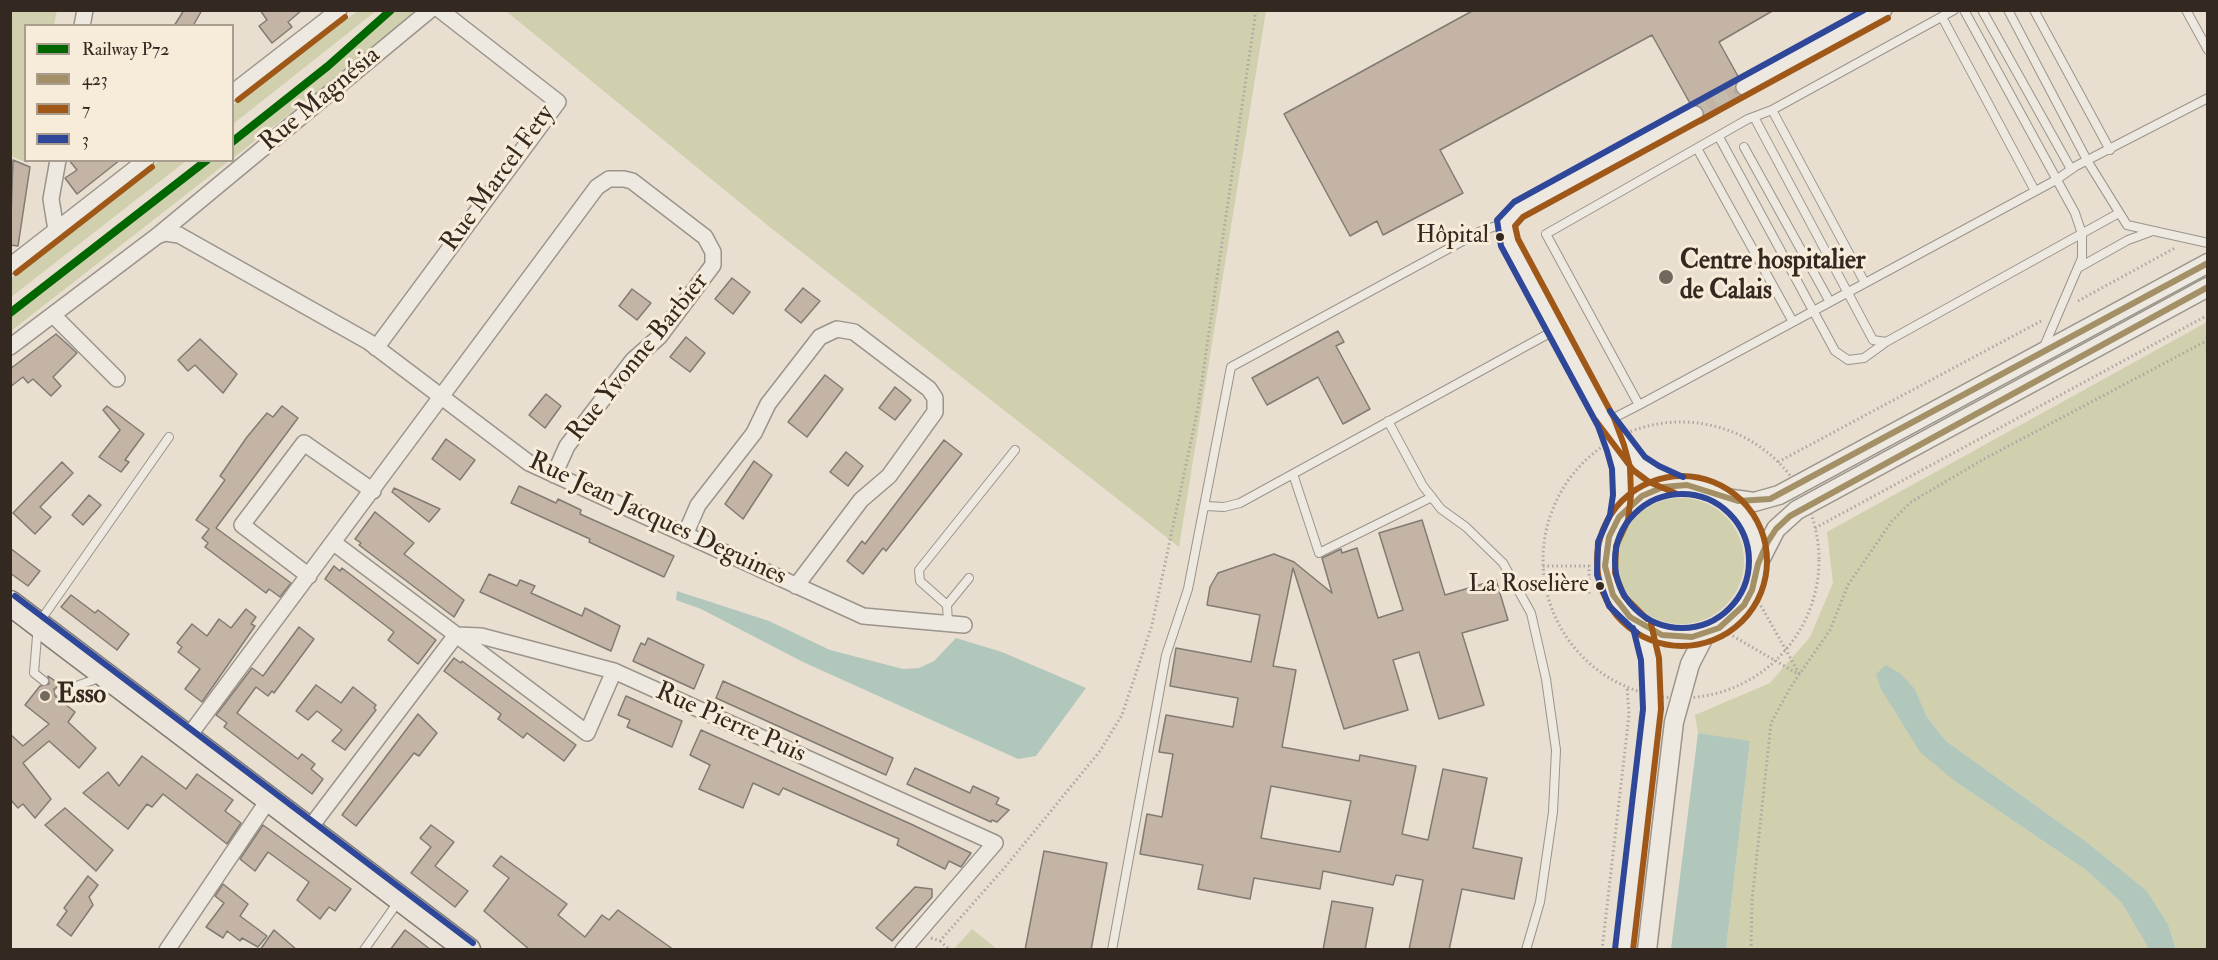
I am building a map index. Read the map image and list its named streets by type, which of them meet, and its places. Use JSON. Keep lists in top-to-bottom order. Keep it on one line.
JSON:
{"streets":{"street":["Rue Magnésia","Rue Marcel Fety","Rue Yvonne Barbier","Rue Jean Jacques Deguines","Rue Pierre Puis"]},"crossings":[["Rue Magnésia","Rue Jean Jacques Deguines"],["Rue Marcel Fety","Rue Jean Jacques Deguines"],["Rue Yvonne Barbier","Rue Jean Jacques Deguines"]],"places":["Hôpital","Centre hospitalier de Calais","La Roselière","Esso"],"lines":["rail line P72","transit line 3","transit line 7","transit line 423"],"legend":["Railway P72","423","7","3"]}
